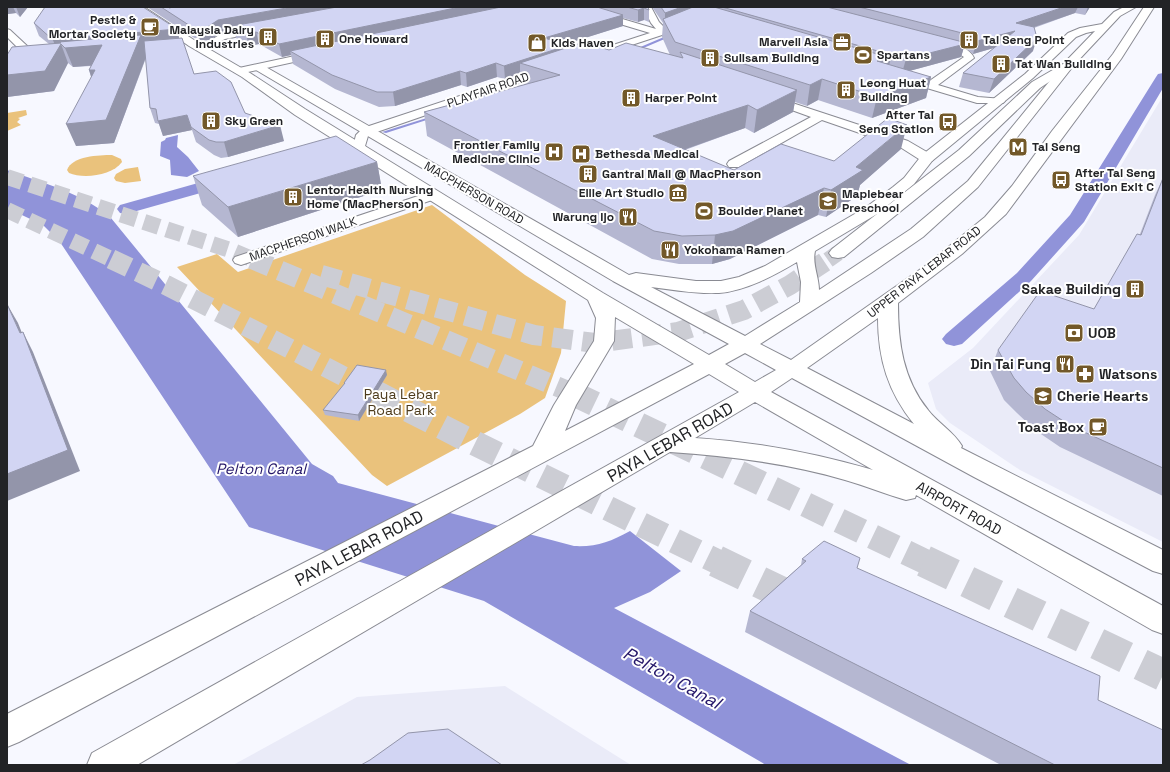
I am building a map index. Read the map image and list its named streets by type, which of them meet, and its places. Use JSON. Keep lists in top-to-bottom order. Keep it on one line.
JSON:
{"streets":{"main road":["MACPHERSON ROAD","UPPER PAYA LEBAR ROAD","PAYA LEBAR ROAD","AIRPORT ROAD"],"street":["PLAYFAIR ROAD","MACPHERSON WALK"]},"crossings":[["PLAYFAIR ROAD","MACPHERSON ROAD"],["MACPHERSON ROAD","MACPHERSON WALK"],["MACPHERSON ROAD","UPPER PAYA LEBAR ROAD"],["MACPHERSON ROAD","PAYA LEBAR ROAD"],["MACPHERSON ROAD","AIRPORT ROAD"],["UPPER PAYA LEBAR ROAD","PAYA LEBAR ROAD"],["UPPER PAYA LEBAR ROAD","AIRPORT ROAD"],["PAYA LEBAR ROAD","AIRPORT ROAD"]],"water":["Pelton Canal"],"parks":["Paya Lebar Road Park"],"places":{"cafe":["Pestle & Mortar Society","Toast Box"],"building":["Malaysia Dairy Industries","One Howard","Tai Seng Point","Sulisam Building","Tat Wan Building","Leong Huat Building","Harper Point","Sky Green","Gantral Mall @ MacPherson","Lentor Health Nursing Home (MacPherson)","Sakae Building"],"office":["Marvell Asia"],"shop":["Kids Haven"],"sports":["Spartans","Boulder Planet"],"bus stop":["After Tai Seng Station","After Tai Seng Station Exit C"],"metro station":["Tai Seng"],"hospital":["Frontier Family Medicine Clinic","Bethesda Medical"],"museum":["Ellie Art Studio"],"school or university":["Maplebear Preschool","Cherie Hearts"],"restaurant":["Warung Ijo","Yokohama Ramen","Din Tai Fung"],"bank":["UOB"],"pharmacy":["Watsons"]}}
